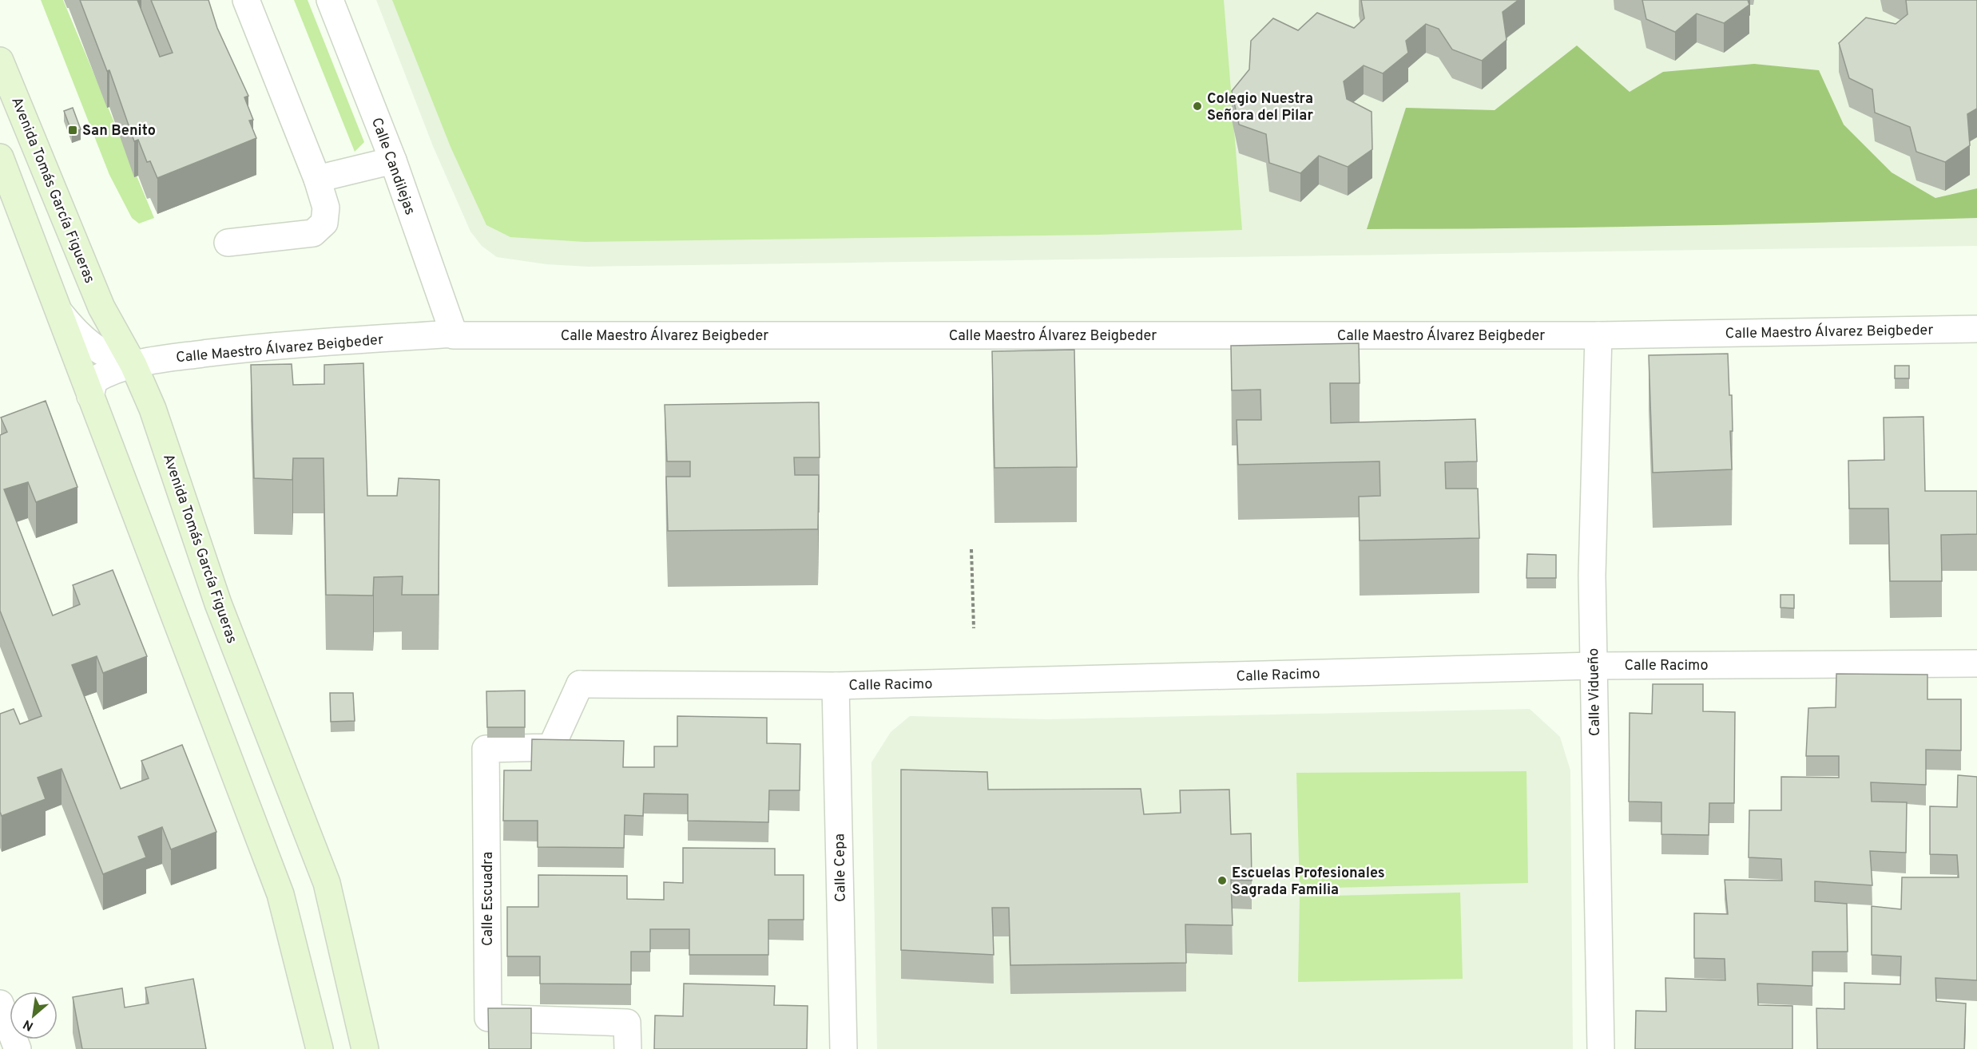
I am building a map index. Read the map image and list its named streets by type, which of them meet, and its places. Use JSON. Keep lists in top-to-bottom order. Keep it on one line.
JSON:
{"streets":{"main road":["Avenida Tomás García Figueras"],"street":["Calle Candilejas","Calle Maestro Álvarez Beigbeder","Calle Racimo","Calle Vidueño","Calle Cepa","Calle Escuadra"]},"crossings":[["Calle Candilejas","Calle Maestro Álvarez Beigbeder"],["Avenida Tomás García Figueras","Calle Maestro Álvarez Beigbeder"],["Calle Maestro Álvarez Beigbeder","Calle Vidueño"],["Calle Racimo","Calle Vidueño"],["Calle Racimo","Calle Cepa"],["Calle Racimo","Calle Escuadra"]],"places":{"other":["Colegio Nuestra Señora del Pilar","Escuelas Profesionales Sagrada Familia"],"transit":["San Benito"]},"north":"bottom left"}
